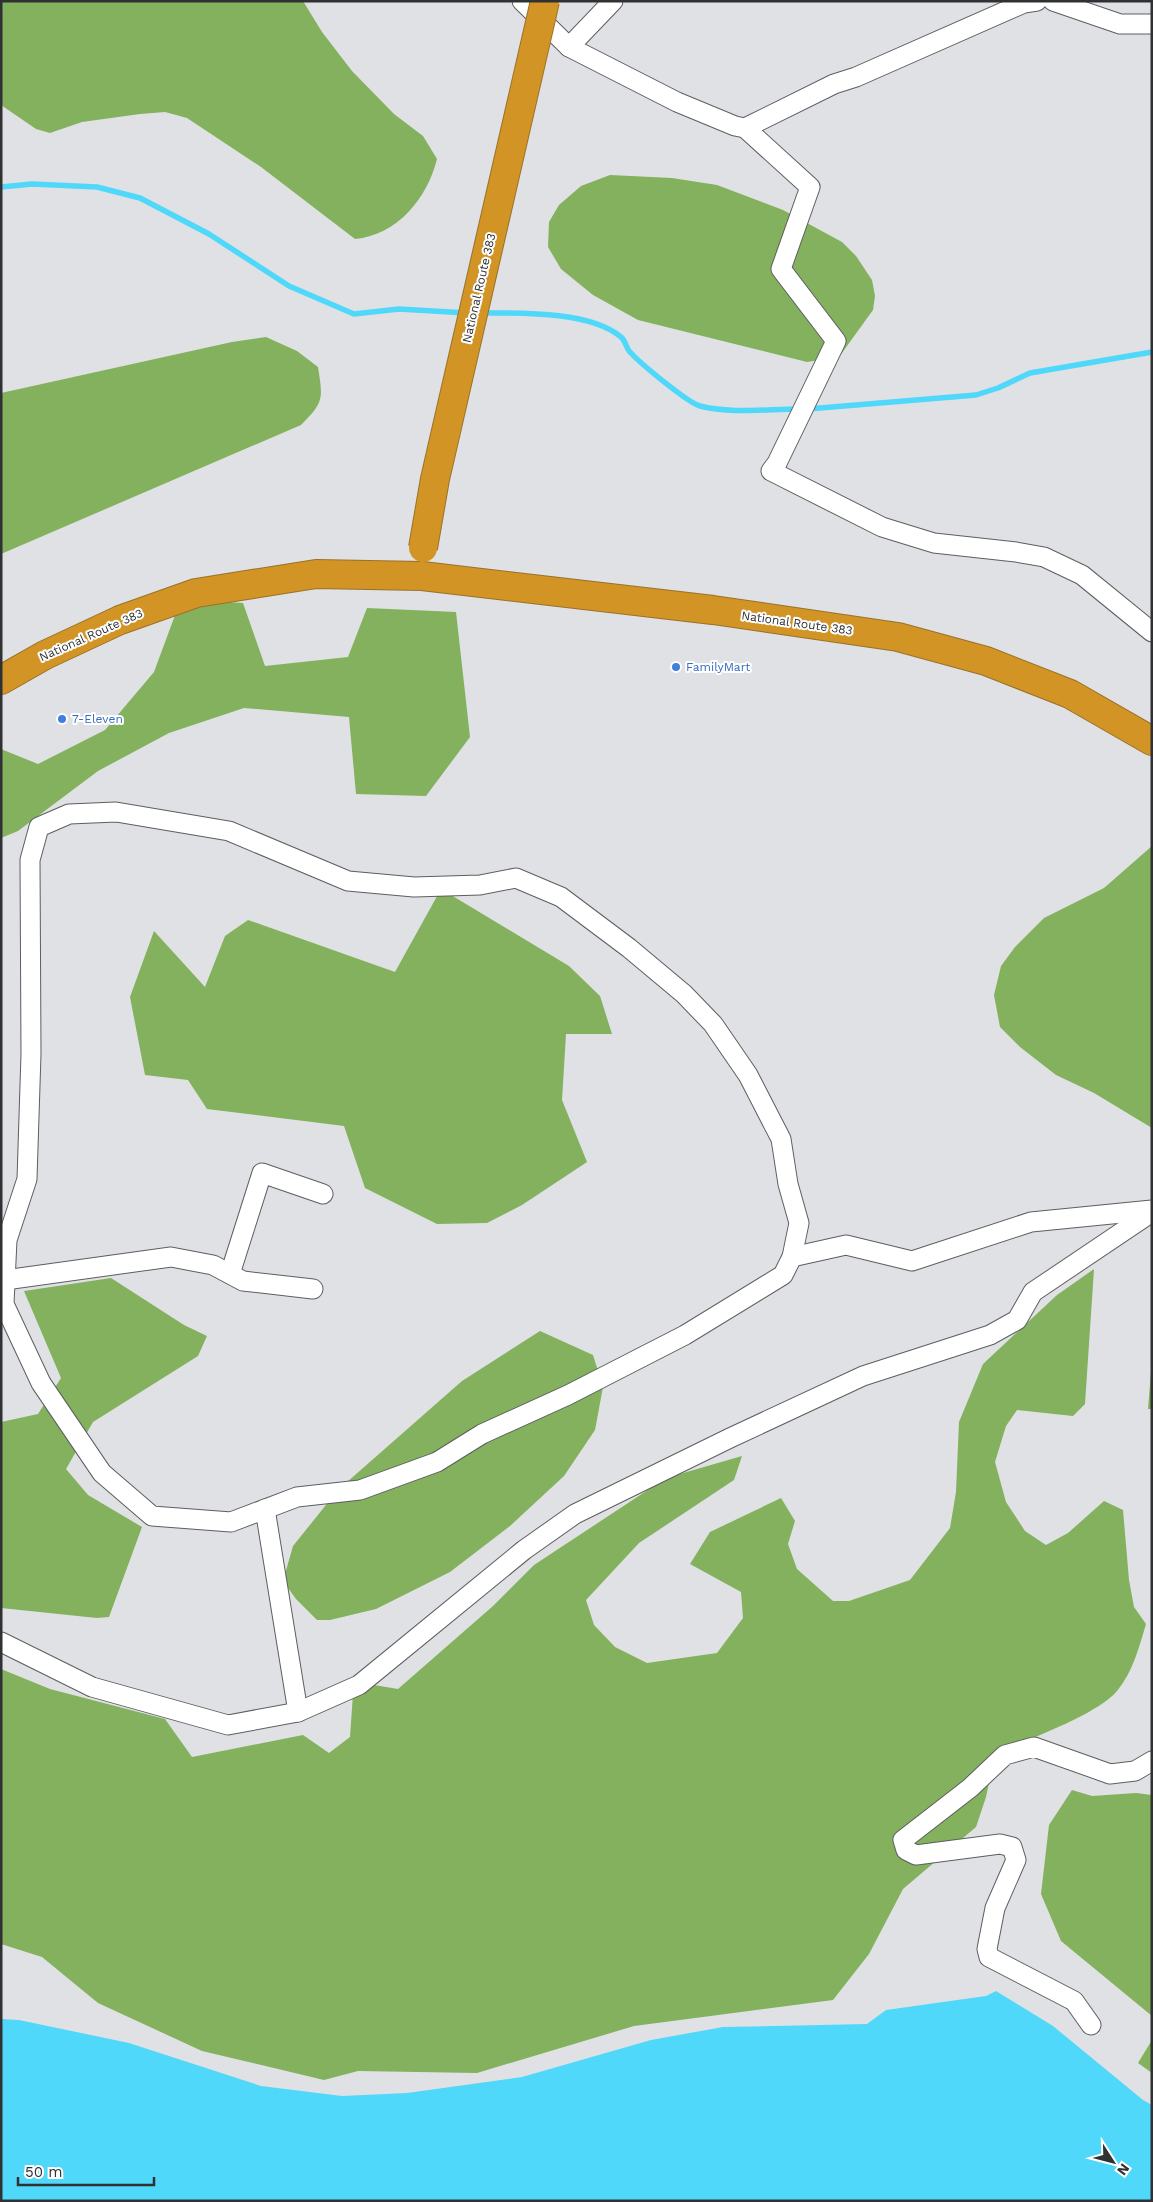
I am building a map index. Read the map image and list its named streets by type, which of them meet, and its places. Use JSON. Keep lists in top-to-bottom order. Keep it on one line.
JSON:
{"streets":{"highway":["National Route 383"]},"places":["FamilyMart","7-Eleven"],"scale_bar":"50 m","north":"bottom right"}
